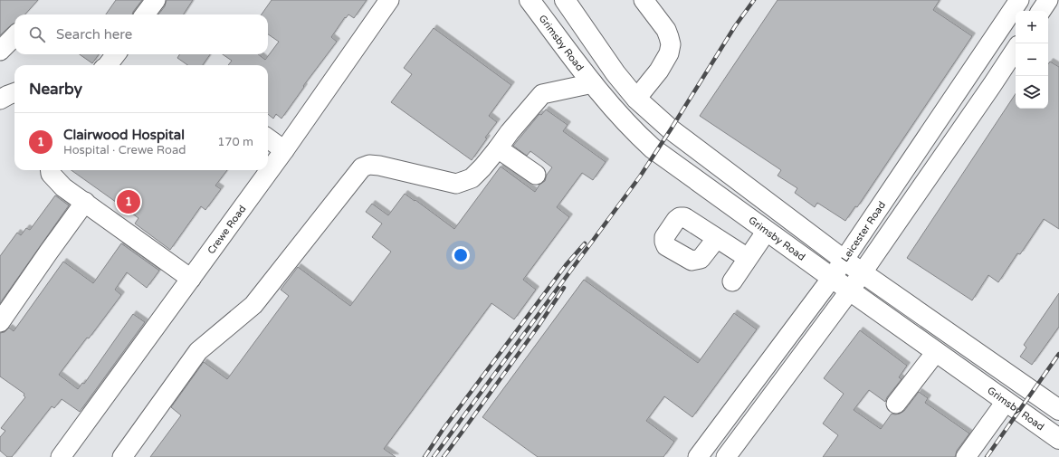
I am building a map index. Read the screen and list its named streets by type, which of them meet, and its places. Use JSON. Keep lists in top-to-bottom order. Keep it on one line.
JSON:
{"streets":{"highway":["Grimsby Road"],"street":["Crewe Road","Leicester Road"]},"crossings":[["Grimsby Road","Leicester Road"]],"page":{"map_buttons":["+","−"],"search":"Search here","heading":"Nearby","list":[{"mark":"1","name":"Clairwood Hospital","note":"Hospital · Crewe Road","value":"170 m"}],"pins":"1"}}
